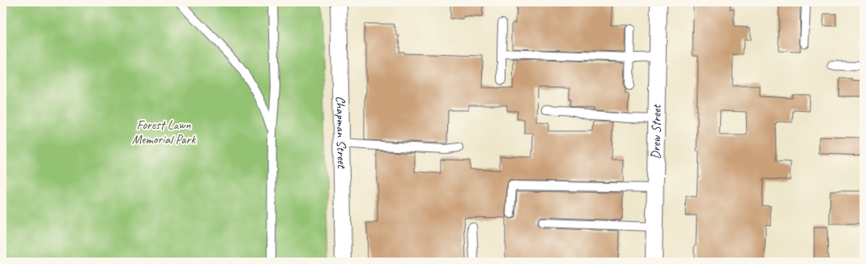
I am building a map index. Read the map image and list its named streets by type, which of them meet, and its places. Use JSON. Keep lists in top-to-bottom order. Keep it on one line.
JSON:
{"streets":{"street":["Chapman Street","Drew Street"]},"parks":["Forest Lawn Memorial Park"]}
